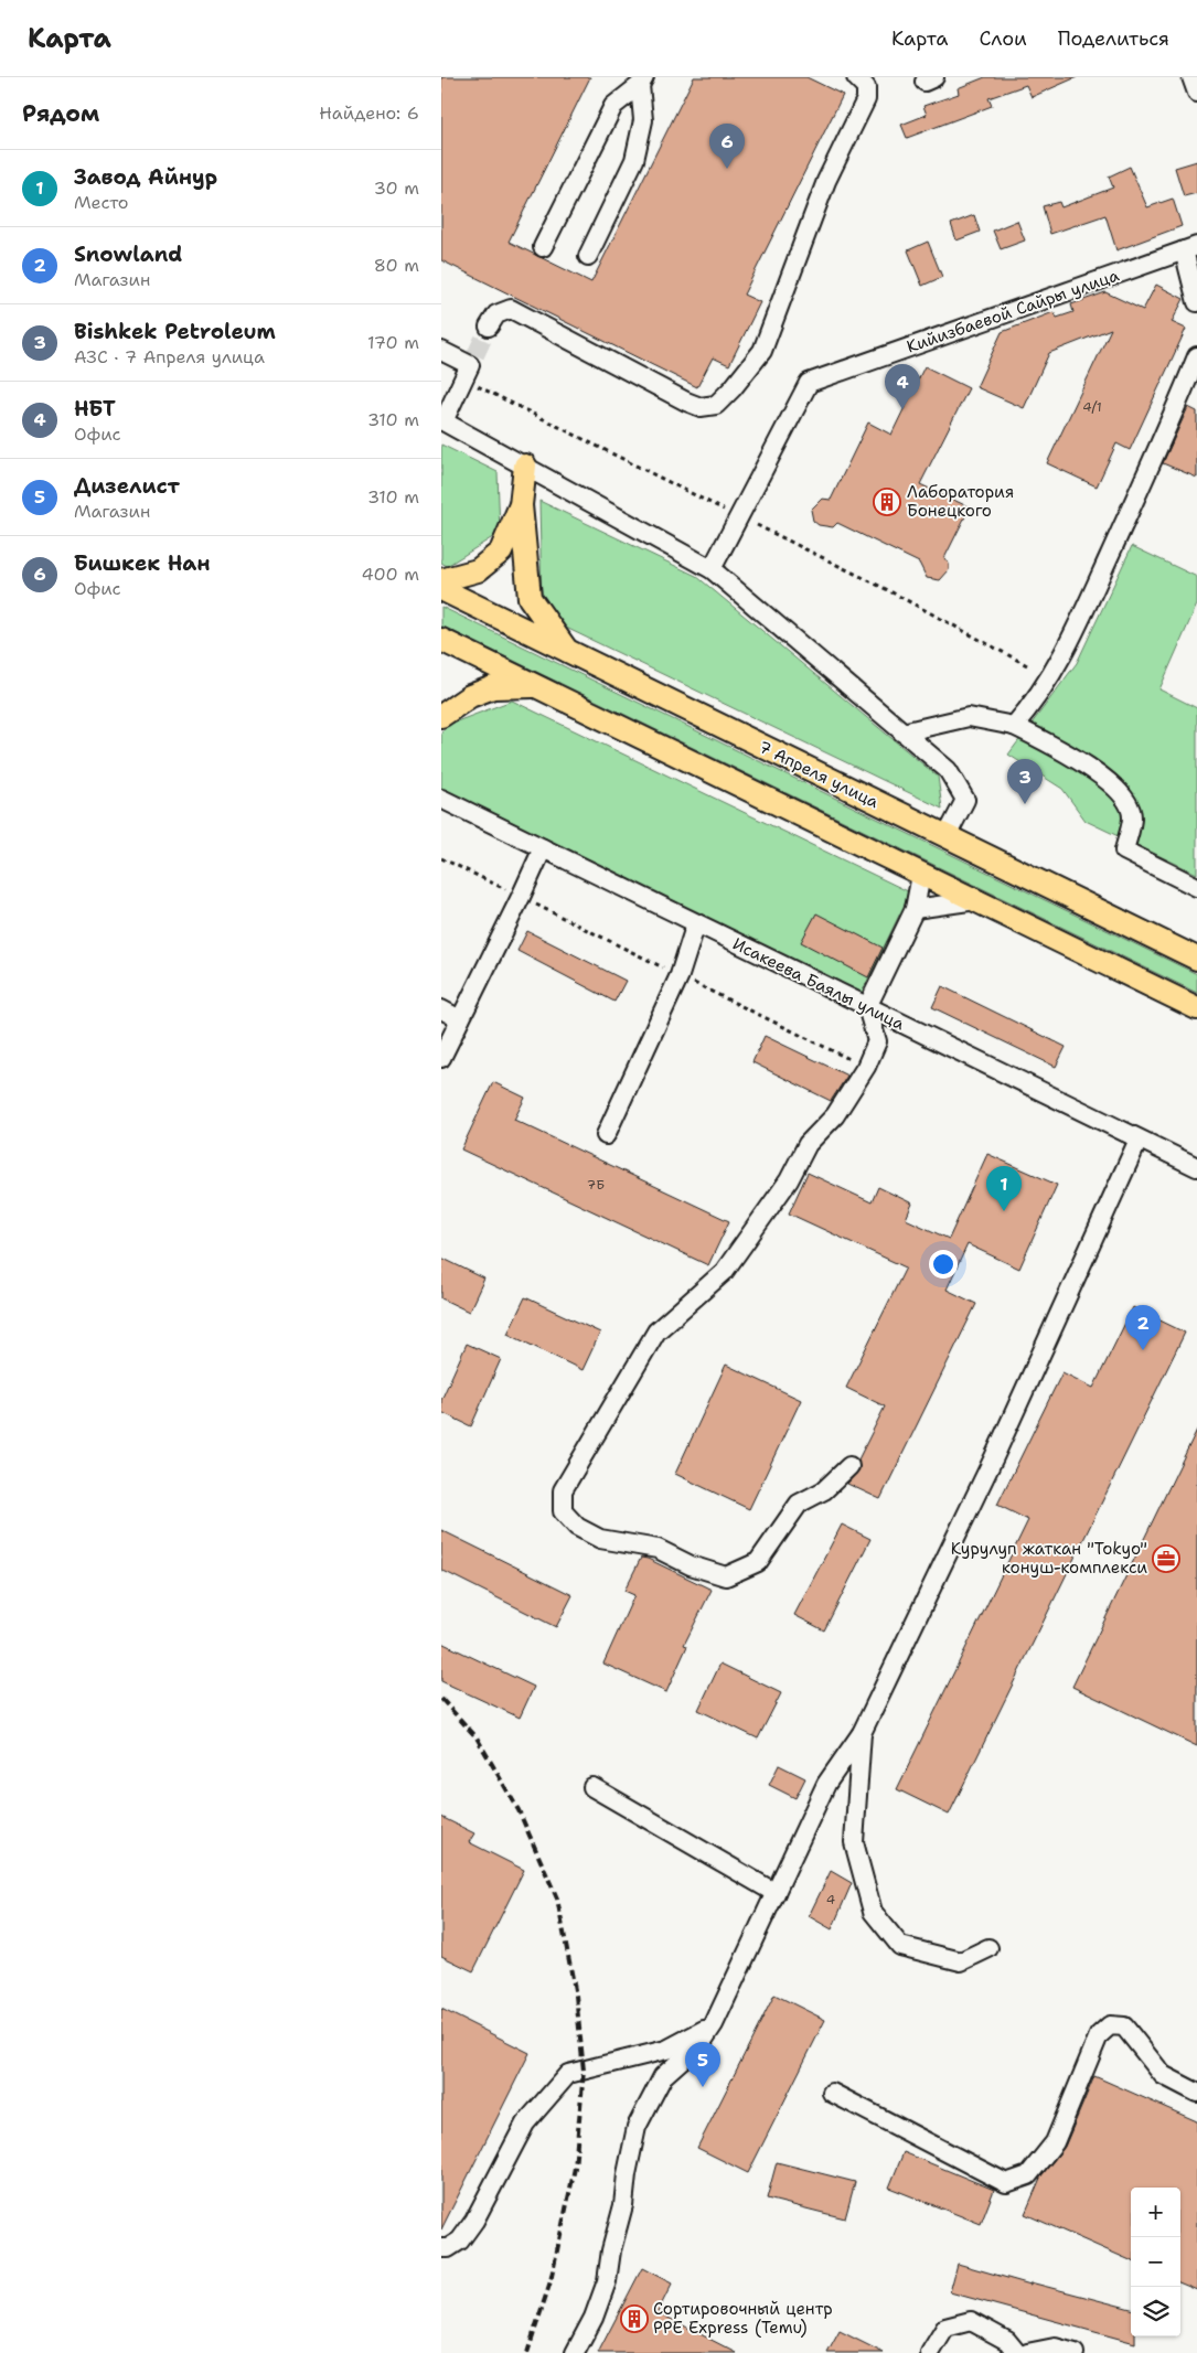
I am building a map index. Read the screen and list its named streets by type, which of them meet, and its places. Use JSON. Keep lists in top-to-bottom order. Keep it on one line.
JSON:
{"streets":{"main road":["7 Апреля улица"],"street":["Кийизбаевой Сайры улица","Исакеева Баялы улица"]},"places":{"building":["Лаборатория Бонецкого","Сортировочный центр PPE Express (Temu)"],"office":["Курулуп жаткан \"Tokyo\" конуш-комплекси"]},"house_numbers":["4/1","7Б","4"],"page":{"header":"Карта","nav":["Карта","Слои","Поделиться"],"heading":["Рядом","Найдено: 6"],"pins":["6","4","3","1","2","5"],"list":[{"mark":"1","name":"Завод Айнур","note":"Место","value":"30 m"},{"mark":"2","name":"Snowland","note":"Магазин","value":"80 m"},{"mark":"3","name":"Bishkek Petroleum","note":"АЗС · 7 Апреля улица","value":"170 m"},{"mark":"4","name":"НБТ","note":"Офис","value":"310 m"},{"mark":"5","name":"Дизелист","note":"Магазин","value":"310 m"},{"mark":"6","name":"Бишкек Нан","note":"Офис","value":"400 m"}],"map_buttons":["+","−"]}}
